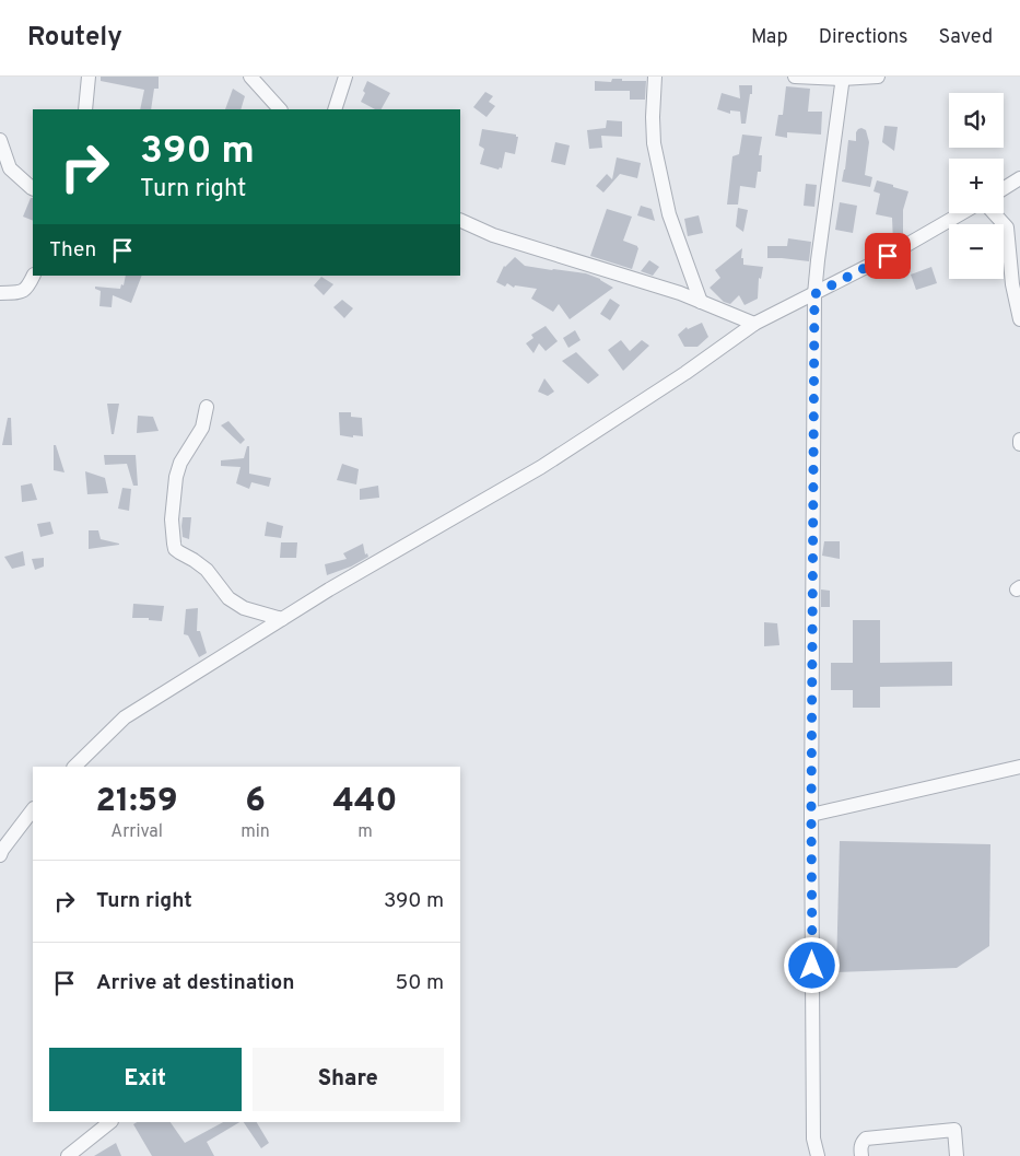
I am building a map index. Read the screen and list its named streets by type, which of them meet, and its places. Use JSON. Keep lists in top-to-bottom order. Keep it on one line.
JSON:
{"page":{"header":"Routely","nav":["Map","Directions","Saved"],"map_buttons":["+","−"],"turn":["390 m","Turn right"],"then":"Then","eta":["21:59","Arrival","6","min","440","m"],"list":[{"name":"Turn right","value":"390 m"},{"name":"Arrive at destination","value":"50 m"}],"buttons":["Exit","Share"]}}
